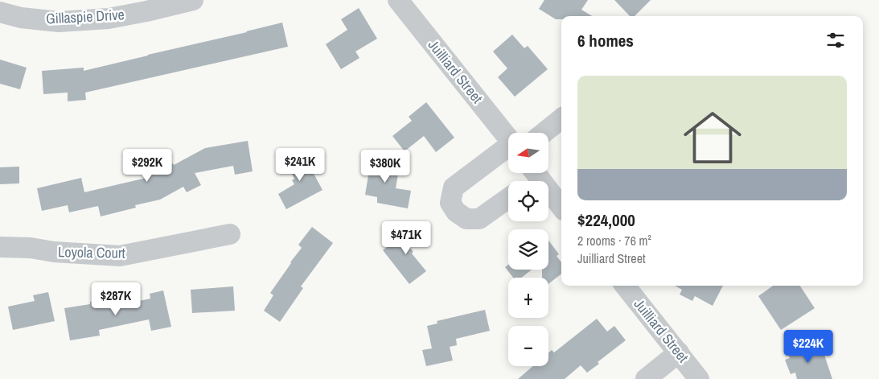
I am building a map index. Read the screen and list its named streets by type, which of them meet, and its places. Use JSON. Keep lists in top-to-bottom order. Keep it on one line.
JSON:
{"streets":{"street":["Gillaspie Drive","Juilliard Street","Loyola Court"]},"north":"left","page":{"heading":"6 homes","list":[{"name":"$224,000","note":"2 rooms · 76 m² · Juilliard Street"}],"map_buttons":["+","−"],"price":["$241K","$292K","$380K","$471K","$287K","$224K"]}}
